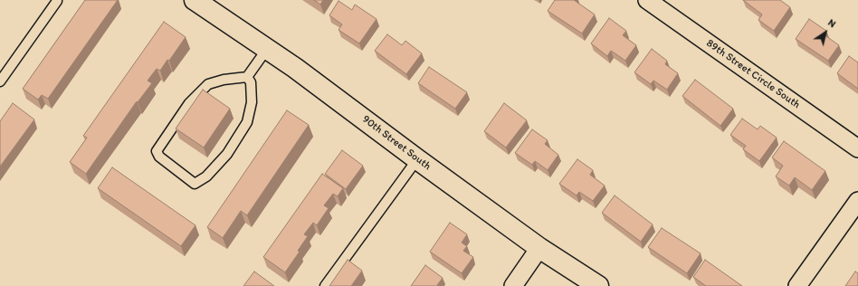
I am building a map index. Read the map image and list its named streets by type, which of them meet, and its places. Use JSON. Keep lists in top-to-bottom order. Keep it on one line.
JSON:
{"streets":{"street":["89th Street Circle South","90th Street South"]},"north":"top right"}
